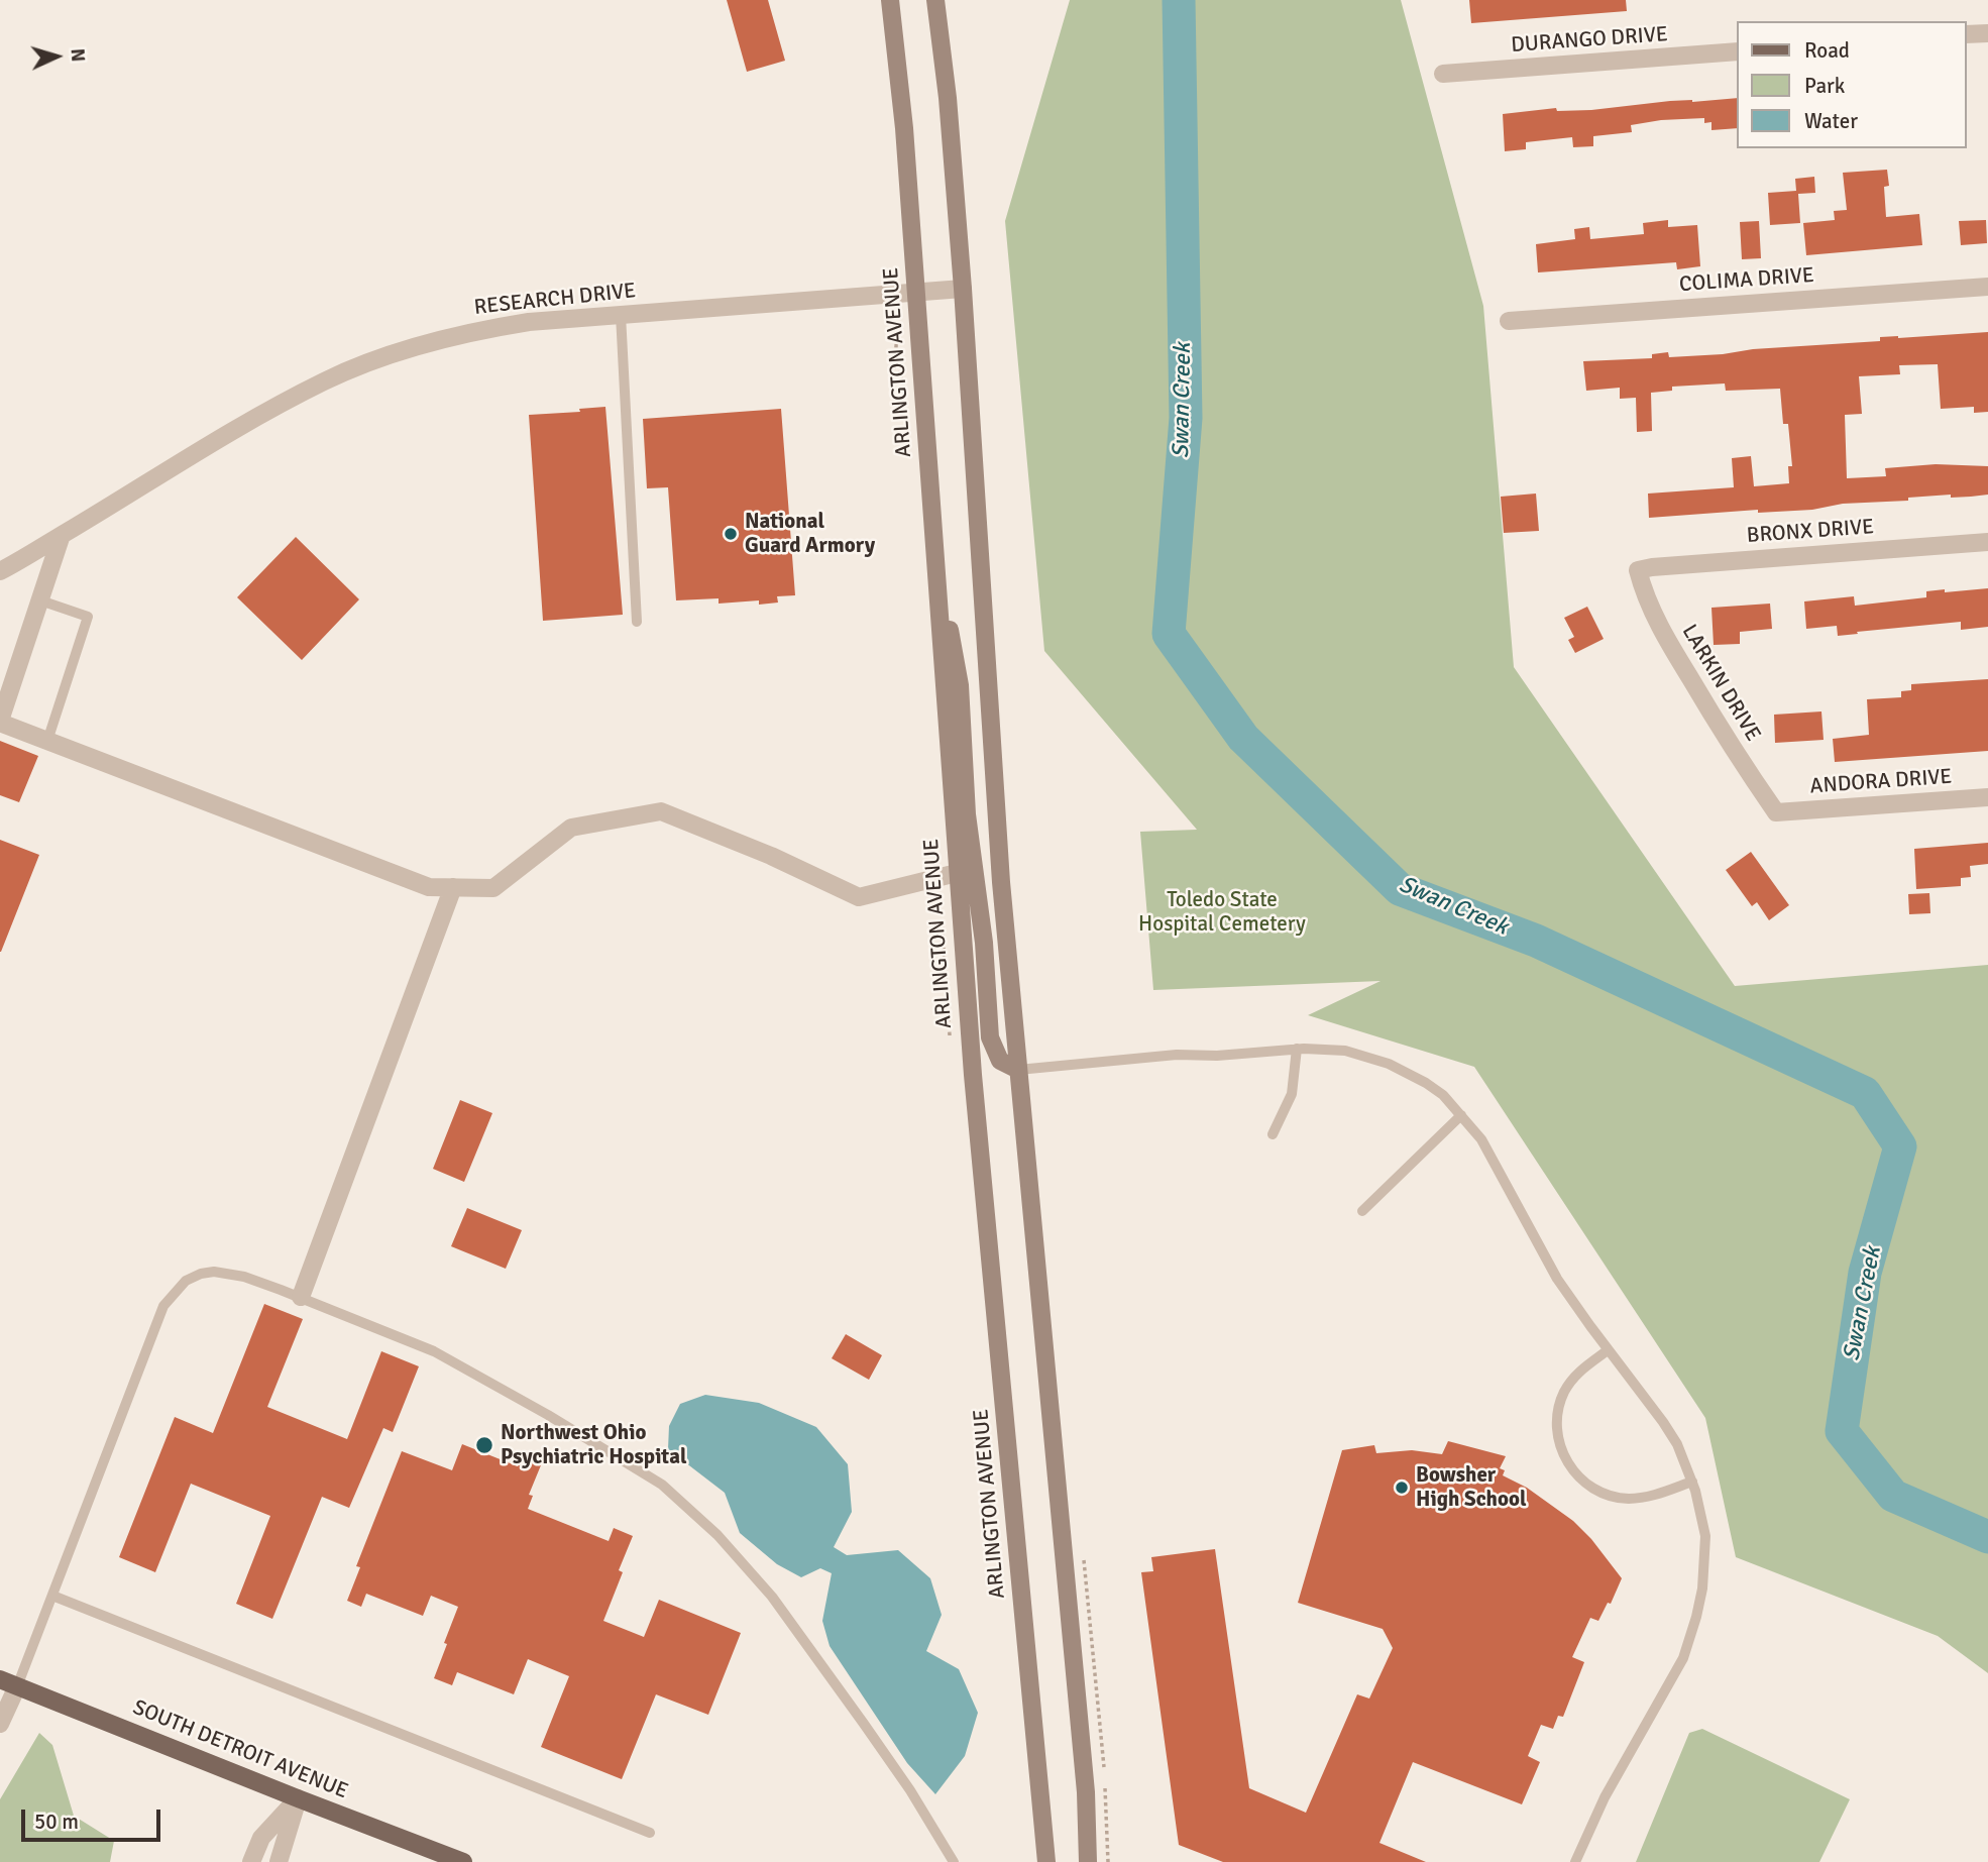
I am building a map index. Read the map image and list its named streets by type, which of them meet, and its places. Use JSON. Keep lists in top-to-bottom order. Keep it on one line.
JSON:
{"streets":{"main road":["SOUTH DETROIT AVENUE"],"street":["DURANGO DRIVE","COLIMA DRIVE","RESEARCH DRIVE","ARLINGTON AVENUE","BRONX DRIVE","LARKIN DRIVE","ANDORA DRIVE"]},"crossings":[["RESEARCH DRIVE","ARLINGTON AVENUE"],["BRONX DRIVE","LARKIN DRIVE"],["LARKIN DRIVE","ANDORA DRIVE"]],"water":["Swan Creek"],"parks":["Toledo State Hospital Cemetery"],"places":["National Guard Armory","Northwest Ohio Psychiatric Hospital","Bowsher High School"],"legend":["Road","Park","Water"],"scale_bar":"50 m","north":"right"}
